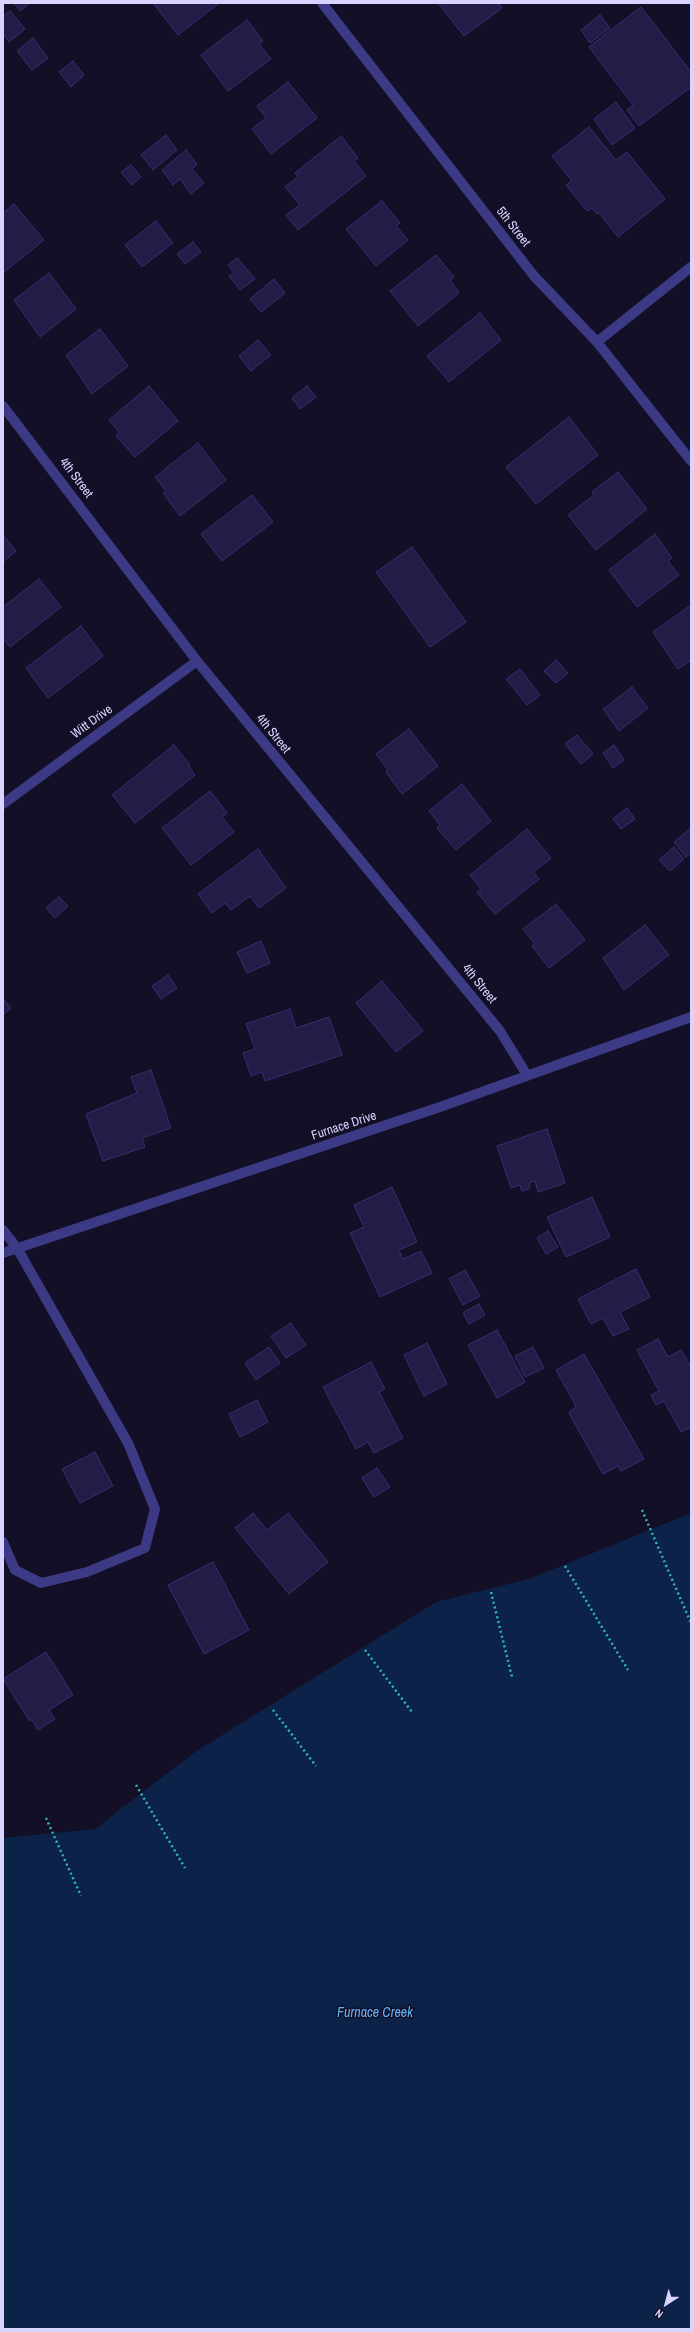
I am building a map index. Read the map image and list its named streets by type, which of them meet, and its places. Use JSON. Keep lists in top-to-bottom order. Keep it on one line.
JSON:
{"streets":{"street":["5th Street","4th Street","Witt Drive","Furnace Drive"]},"crossings":[["4th Street","Witt Drive"],["4th Street","Furnace Drive"]],"water":["Furnace Creek"],"north":"bottom left"}
